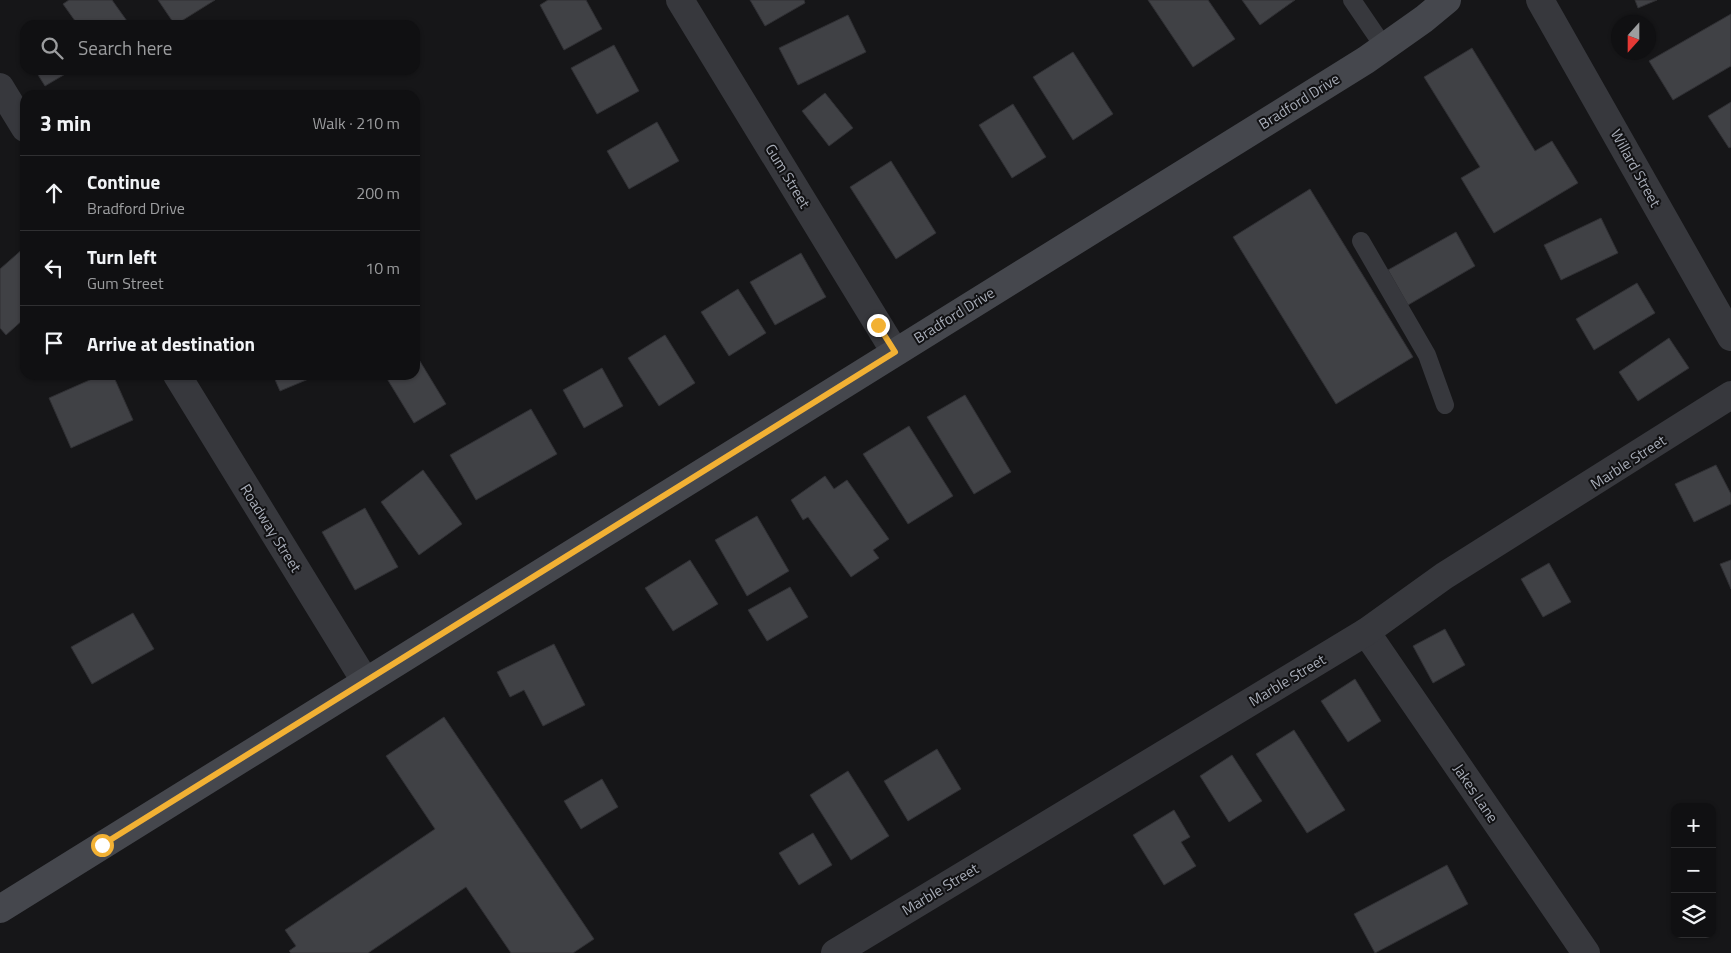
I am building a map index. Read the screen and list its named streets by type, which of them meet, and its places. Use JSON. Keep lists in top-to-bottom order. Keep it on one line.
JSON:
{"streets":{"street":["Bradford Drive","Willard Street","Gum Street","Marble Street","Roadway Street","Jakes Lane"]},"crossings":[["Bradford Drive","Gum Street"],["Bradford Drive","Roadway Street"],["Marble Street","Jakes Lane"]],"north":"bottom","page":{"search":"Search here","heading":["3 min","Walk · 210 m"],"list":[["Continue","Bradford Drive","200 m"],["Turn left","Gum Street","10 m"],"Arrive at destination"],"map_buttons":["+","−"]}}
